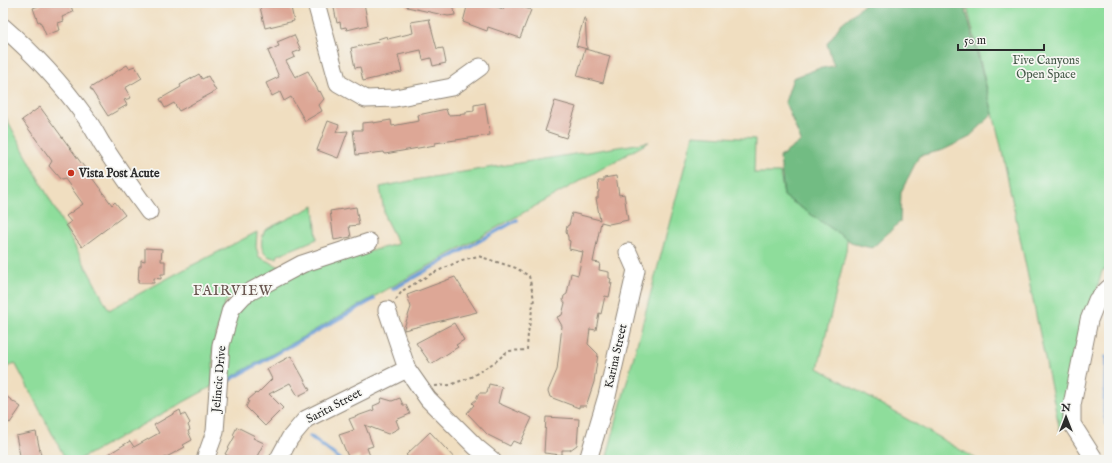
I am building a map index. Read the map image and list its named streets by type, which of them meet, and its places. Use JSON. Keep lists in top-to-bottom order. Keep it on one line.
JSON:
{"streets":{"street":["Karina Street","Jelincic Drive","Sarita Street"]},"districts":["FAIRVIEW"],"parks":["Five Canyons Open Space"],"places":["Vista Post Acute"],"scale_bar":"50 m","north":"top"}
